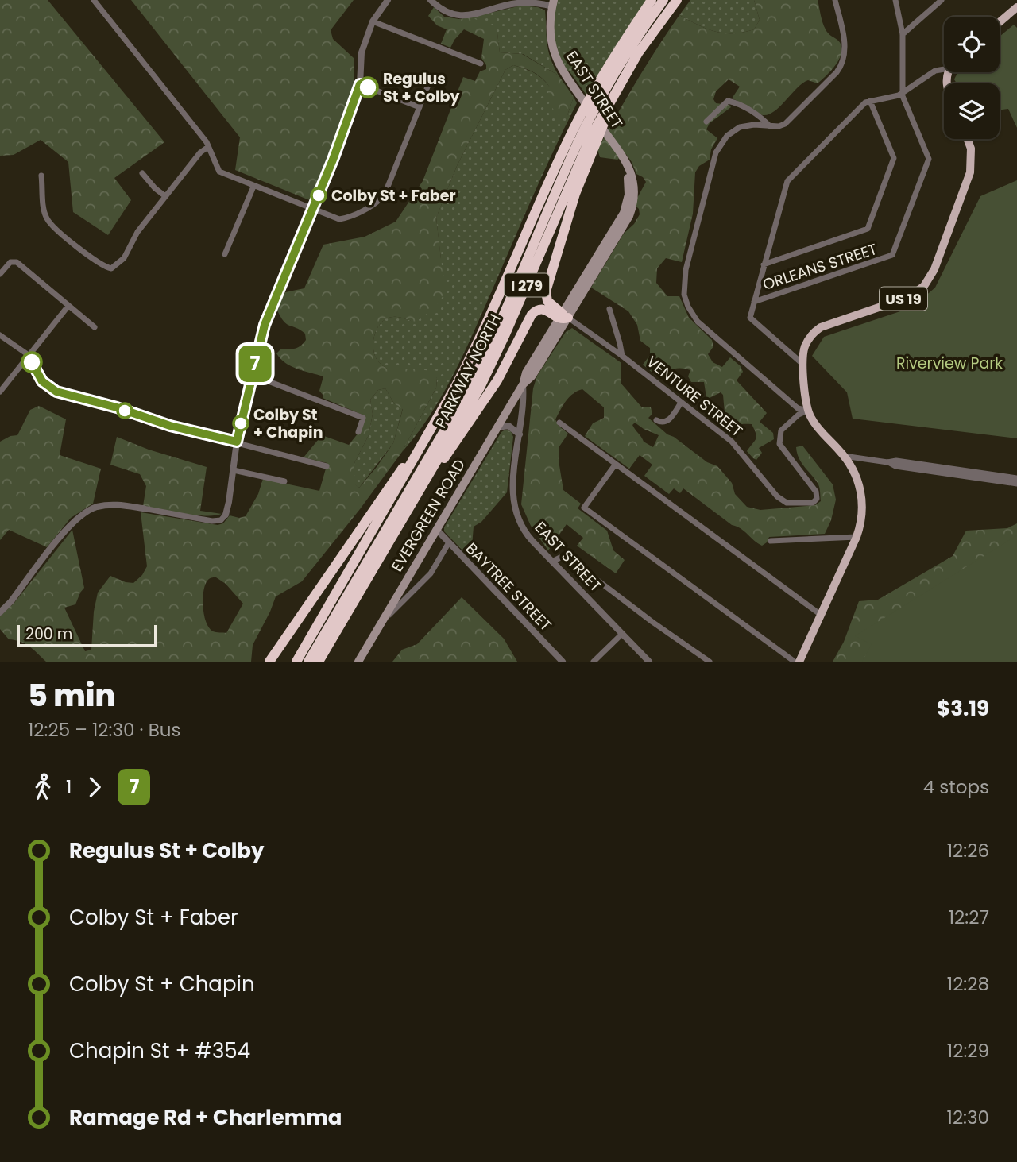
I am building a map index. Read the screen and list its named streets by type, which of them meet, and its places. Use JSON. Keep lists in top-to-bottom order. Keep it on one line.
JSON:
{"streets":{"highway":["I 279","PARKWAY NORTH"],"main road":["EAST STREET","US 19","EVERGREEN ROAD"],"street":["ORLEANS STREET","VENTURE STREET","BAYTREE STREET"]},"crossings":[["EAST STREET","VENTURE STREET"],["EAST STREET","EVERGREEN ROAD"],["US 19","VENTURE STREET"],["EVERGREEN ROAD","BAYTREE STREET"]],"parks":["Riverview Park"],"places":["Regulus St + Colby","Colby St + Faber","Colby St + Chapin"],"lines":["bus line 7"],"scale_bar":"200 m","page":{"on_map":"7","scale":"200 m","heading":["5 min","12:25 – 12:30 · Bus","$3.19"],"legs":["1","7","4 stops"],"list":[{"name":"Regulus St + Colby","value":"12:26"},{"name":"Colby St + Faber","value":"12:27"},{"name":"Colby St + Chapin","value":"12:28"},{"name":"Chapin St + #354","value":"12:29"},{"name":"Ramage Rd + Charlemma","value":"12:30"}]}}
